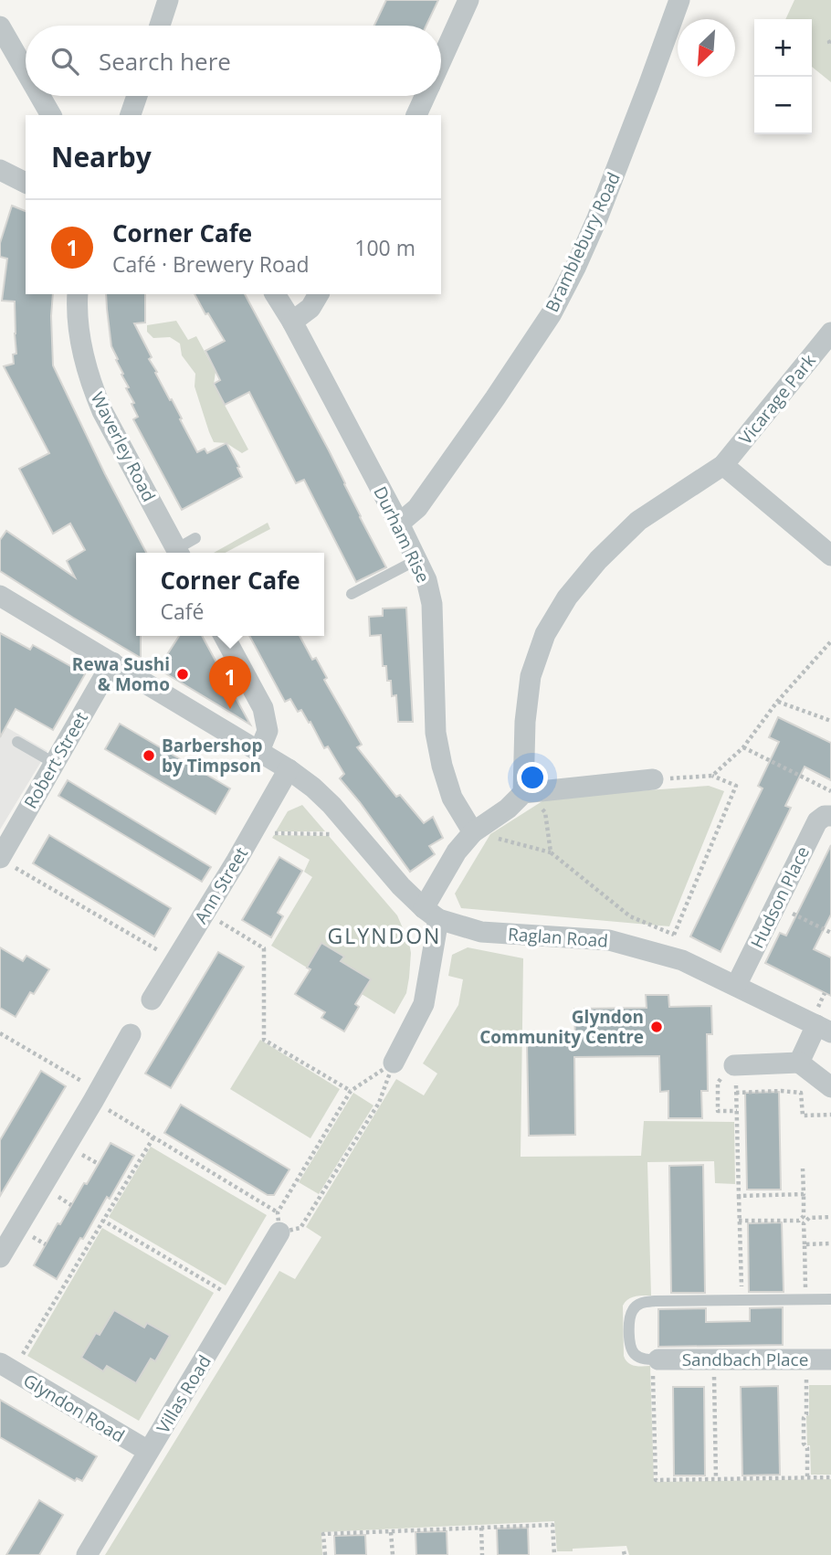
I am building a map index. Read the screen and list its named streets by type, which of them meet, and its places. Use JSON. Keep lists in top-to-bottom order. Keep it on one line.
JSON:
{"streets":{"street":["Bramblebury Road","Vicarage Park","Waverley Road","Durham Rise","Robert Street","Ann Street","Hudson Place","Raglan Road","Sandbach Place","Villas Road","Glyndon Road"]},"crossings":[["Bramblebury Road","Durham Rise"],["Hudson Place","Raglan Road"],["Villas Road","Glyndon Road"]],"districts":["GLYNDON"],"places":["Rewa Sushi & Momo","Barbershop by Timpson","Glyndon Community Centre"],"north":"bottom left","page":{"map_buttons":["+","−"],"search":"Search here","heading":"Nearby","list":[{"mark":"1","name":"Corner Cafe","note":"Café · Brewery Road","value":"100 m"}],"popup":["Corner Cafe","Café"],"pins":"1"}}
